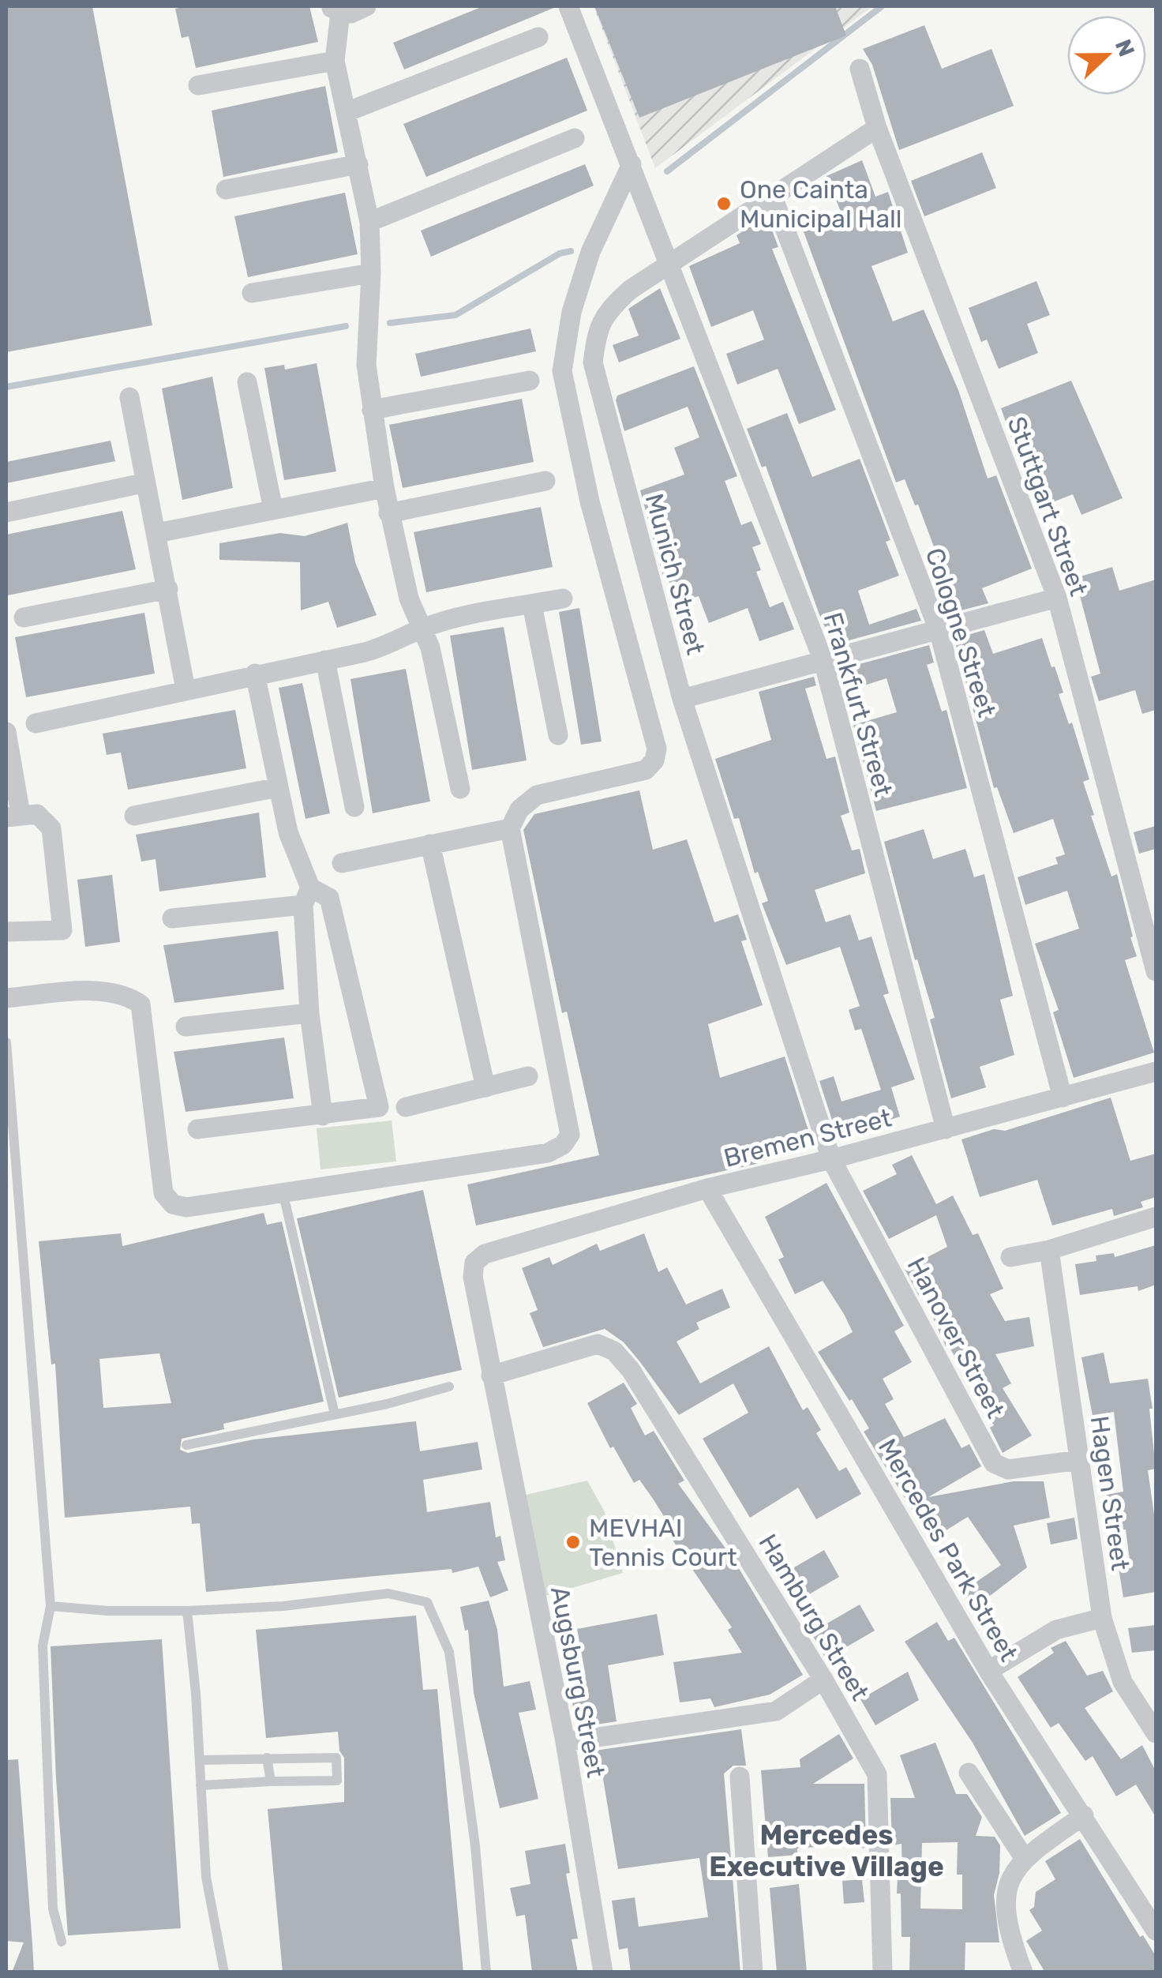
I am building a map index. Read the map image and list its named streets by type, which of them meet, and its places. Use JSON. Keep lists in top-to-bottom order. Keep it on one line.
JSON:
{"streets":{"street":["Stuttgart Street","Munich Street","Cologne Street","Frankfurt Street","Bremen Street","Hanover Street","Hagen Street","Mercedes Park Street","Hamburg Street","Augsburg Street"]},"crossings":[["Stuttgart Street","Munich Street"],["Munich Street","Cologne Street"],["Munich Street","Frankfurt Street"],["Munich Street","Bremen Street"],["Munich Street","Hanover Street"],["Cologne Street","Bremen Street"],["Frankfurt Street","Bremen Street"],["Bremen Street","Hanover Street"],["Bremen Street","Mercedes Park Street"],["Bremen Street","Augsburg Street"],["Hanover Street","Hagen Street"],["Hamburg Street","Augsburg Street"]],"districts":["Mercedes Executive Village"],"places":["One Cainta Municipal Hall","MEVHAI Tennis Court"],"north":"right"}
